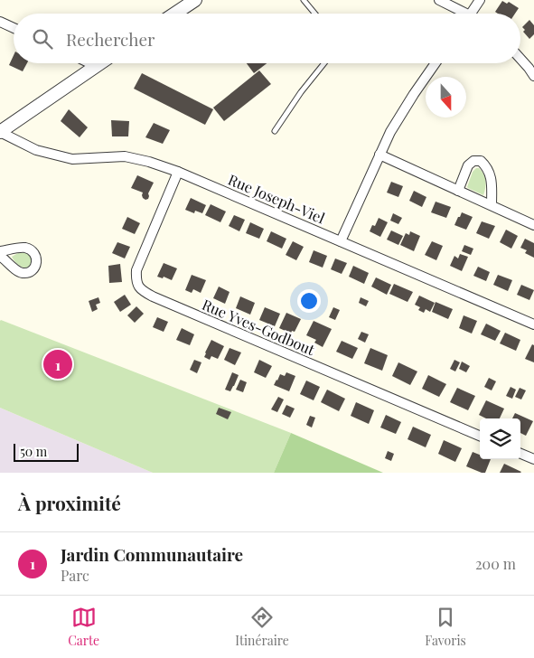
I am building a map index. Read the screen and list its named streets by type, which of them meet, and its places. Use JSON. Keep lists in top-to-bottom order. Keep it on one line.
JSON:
{"streets":{"street":["Rue Joseph-Viel","Rue Yves-Godbout"]},"crossings":[["Rue Joseph-Viel","Rue Yves-Godbout"]],"scale_bar":"50 m","north":"bottom","page":{"search":"Rechercher","pins":"1","scale":"50 m","heading":"À proximité","list":[{"mark":"1","name":"Jardin Communautaire","note":"Parc","value":"200 m"}],"nav":["Carte","Itinéraire","Favoris"]}}
